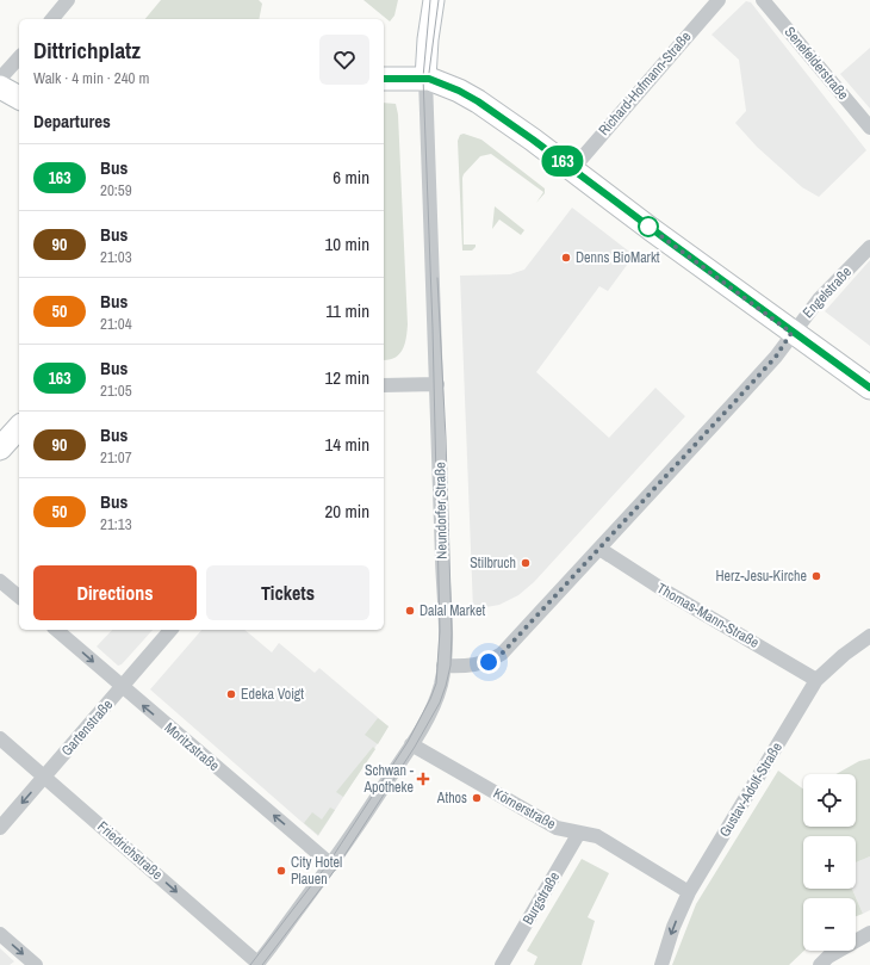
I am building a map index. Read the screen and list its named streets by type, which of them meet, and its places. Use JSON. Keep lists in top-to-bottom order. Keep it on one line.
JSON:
{"streets":{"street":["Senefelderstraße","Richard-Hofmann-Straße","Engelstraße","Neundorfer Straße","Thomas-Mann-Straße","Gartenstraße","Moritzstraße","Gustav-Adolf-Straße","Körnerstraße","Friedrichstraße","Burgstraße"]},"crossings":[["Engelstraße","Neundorfer Straße"],["Engelstraße","Thomas-Mann-Straße"],["Neundorfer Straße","Moritzstraße"],["Neundorfer Straße","Körnerstraße"],["Neundorfer Straße","Friedrichstraße"],["Thomas-Mann-Straße","Gustav-Adolf-Straße"],["Gartenstraße","Moritzstraße"],["Gartenstraße","Friedrichstraße"],["Gustav-Adolf-Straße","Körnerstraße"],["Körnerstraße","Burgstraße"]],"one_way":["Friedrichstraße"],"places":{"other":["Denns BioMarkt","Stilbruch","Herz-Jesu-Kirche","Dalal Market","Edeka Voigt","Athos","City Hotel Plauen"],"health":["Schwan - Apotheke"]},"lines":["bus line 163"],"page":{"on_map":"163","heading":[["Dittrichplatz","Walk · 4 min · 240 m"],"Departures"],"list":[{"mark":"163","name":"Bus","note":"20:59","value":"6 min"},{"mark":"90","name":"Bus","note":"21:03","value":"10 min"},{"mark":"50","name":"Bus","note":"21:04","value":"11 min"},{"mark":"163","name":"Bus","note":"21:05","value":"12 min"},{"mark":"90","name":"Bus","note":"21:07","value":"14 min"},{"mark":"50","name":"Bus","note":"21:13","value":"20 min"}],"buttons":["Directions","Tickets"],"map_buttons":["+","−"]}}
